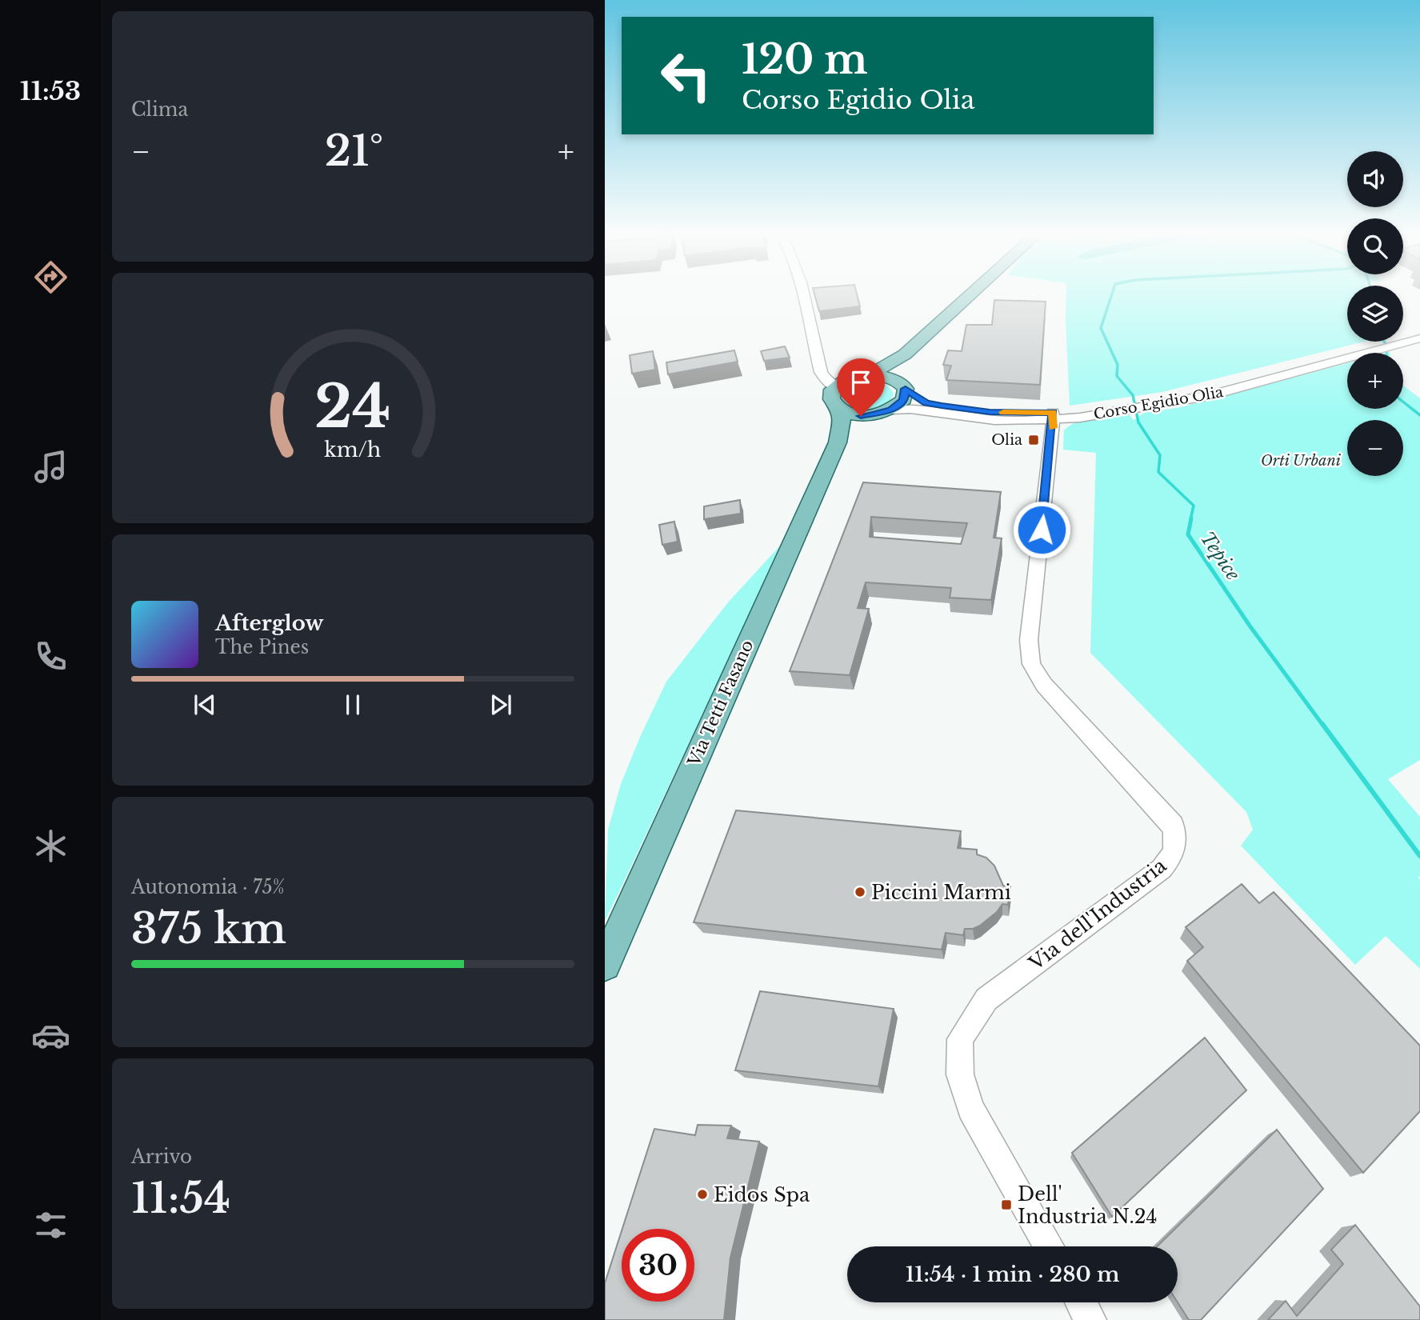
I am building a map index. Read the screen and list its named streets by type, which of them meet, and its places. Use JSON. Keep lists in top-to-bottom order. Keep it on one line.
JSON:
{"streets":{"main road":["Via Tetti Fasano"],"street":["Corso Egidio Olia","Via dell'Industria"]},"crossings":[["Corso Egidio Olia","Via dell'Industria"]],"water":["Tepice"],"parks":["Orti Urbani"],"places":{"transit":["Olia","Dell' Industria N.24"],"other":["Piccini Marmi","Eidos Spa"]},"page":{"tabs":"11:53","tile":["Clima",["Autonomia · 75%","375 km"],["Arrivo","11:54"]],"turn":["120 m","Corso Egidio Olia"],"heat":["−","21°","+"],"map_buttons":["+","−"],"song":["Afterglow","The Pines"],"limit":"30","trip":"11:54 · 1 min · 280 m","gauge":["24","km/h"]}}
